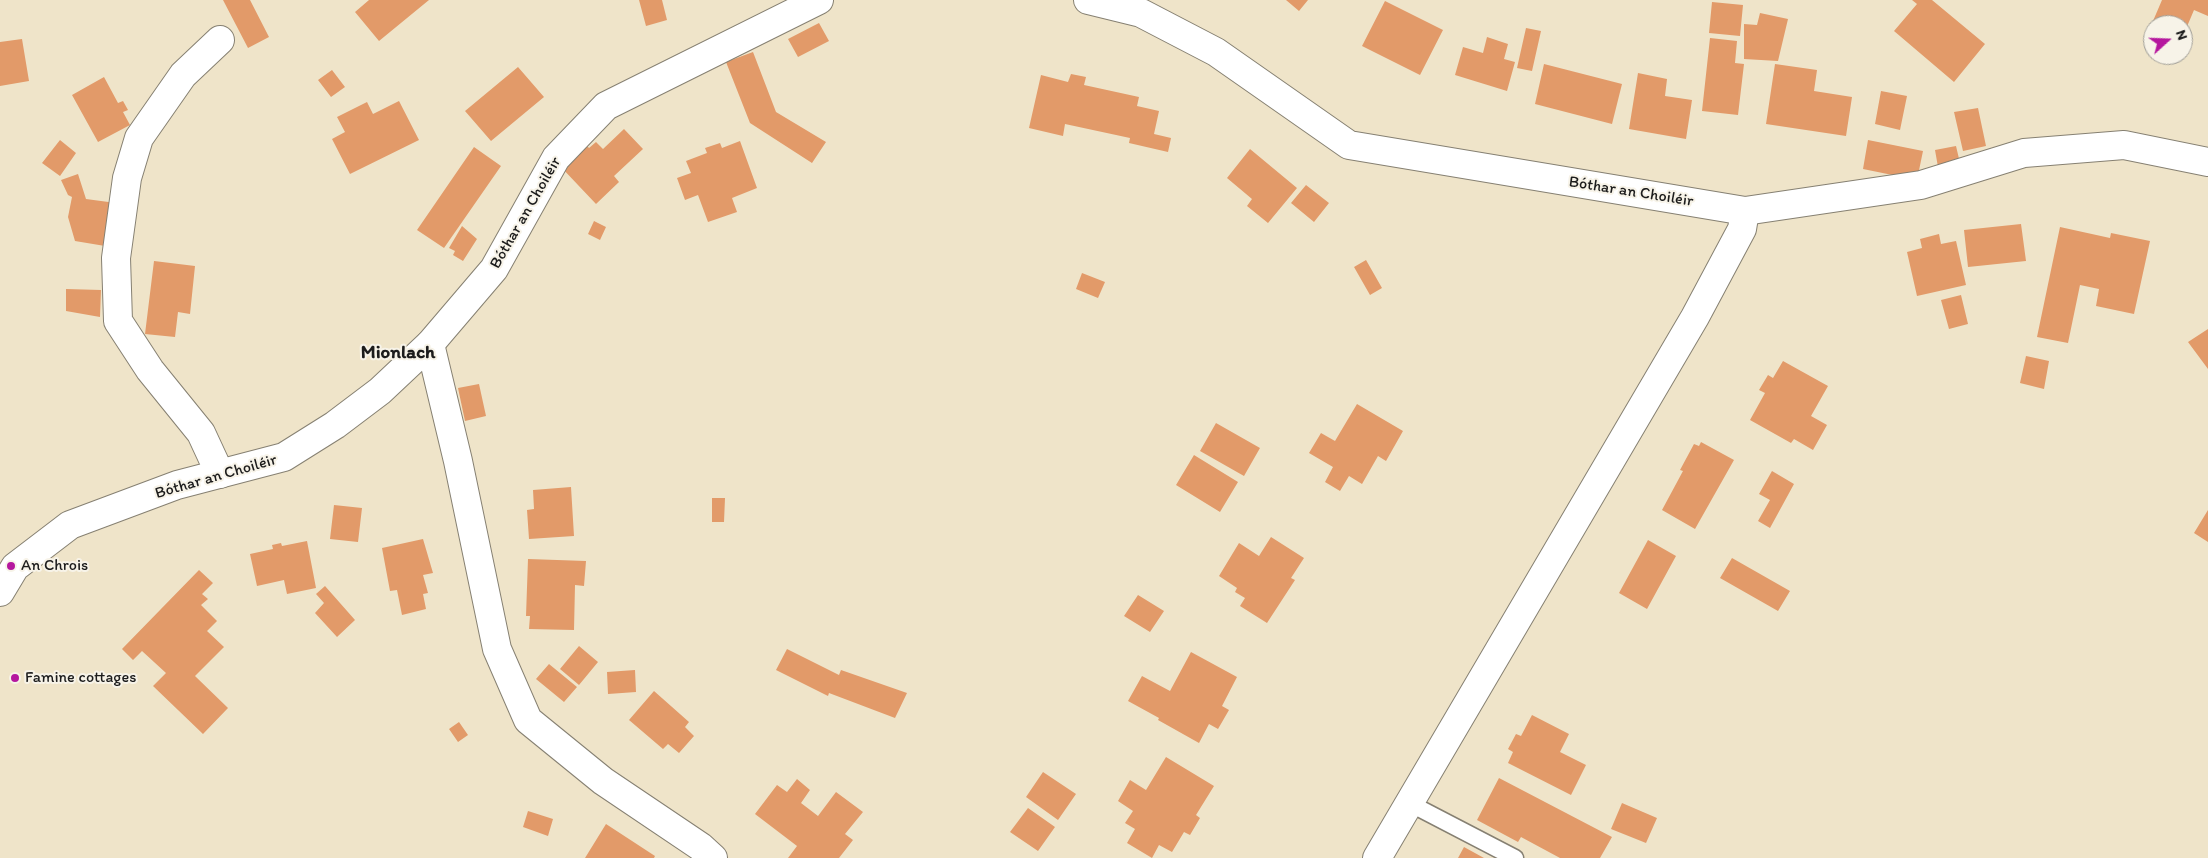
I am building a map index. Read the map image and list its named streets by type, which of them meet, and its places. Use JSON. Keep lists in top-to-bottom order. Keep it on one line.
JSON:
{"streets":{"street":["Bóthar an Choiléir"]},"districts":["Mionlach"],"places":["An Chrois","Famine cottages"],"north":"right"}
